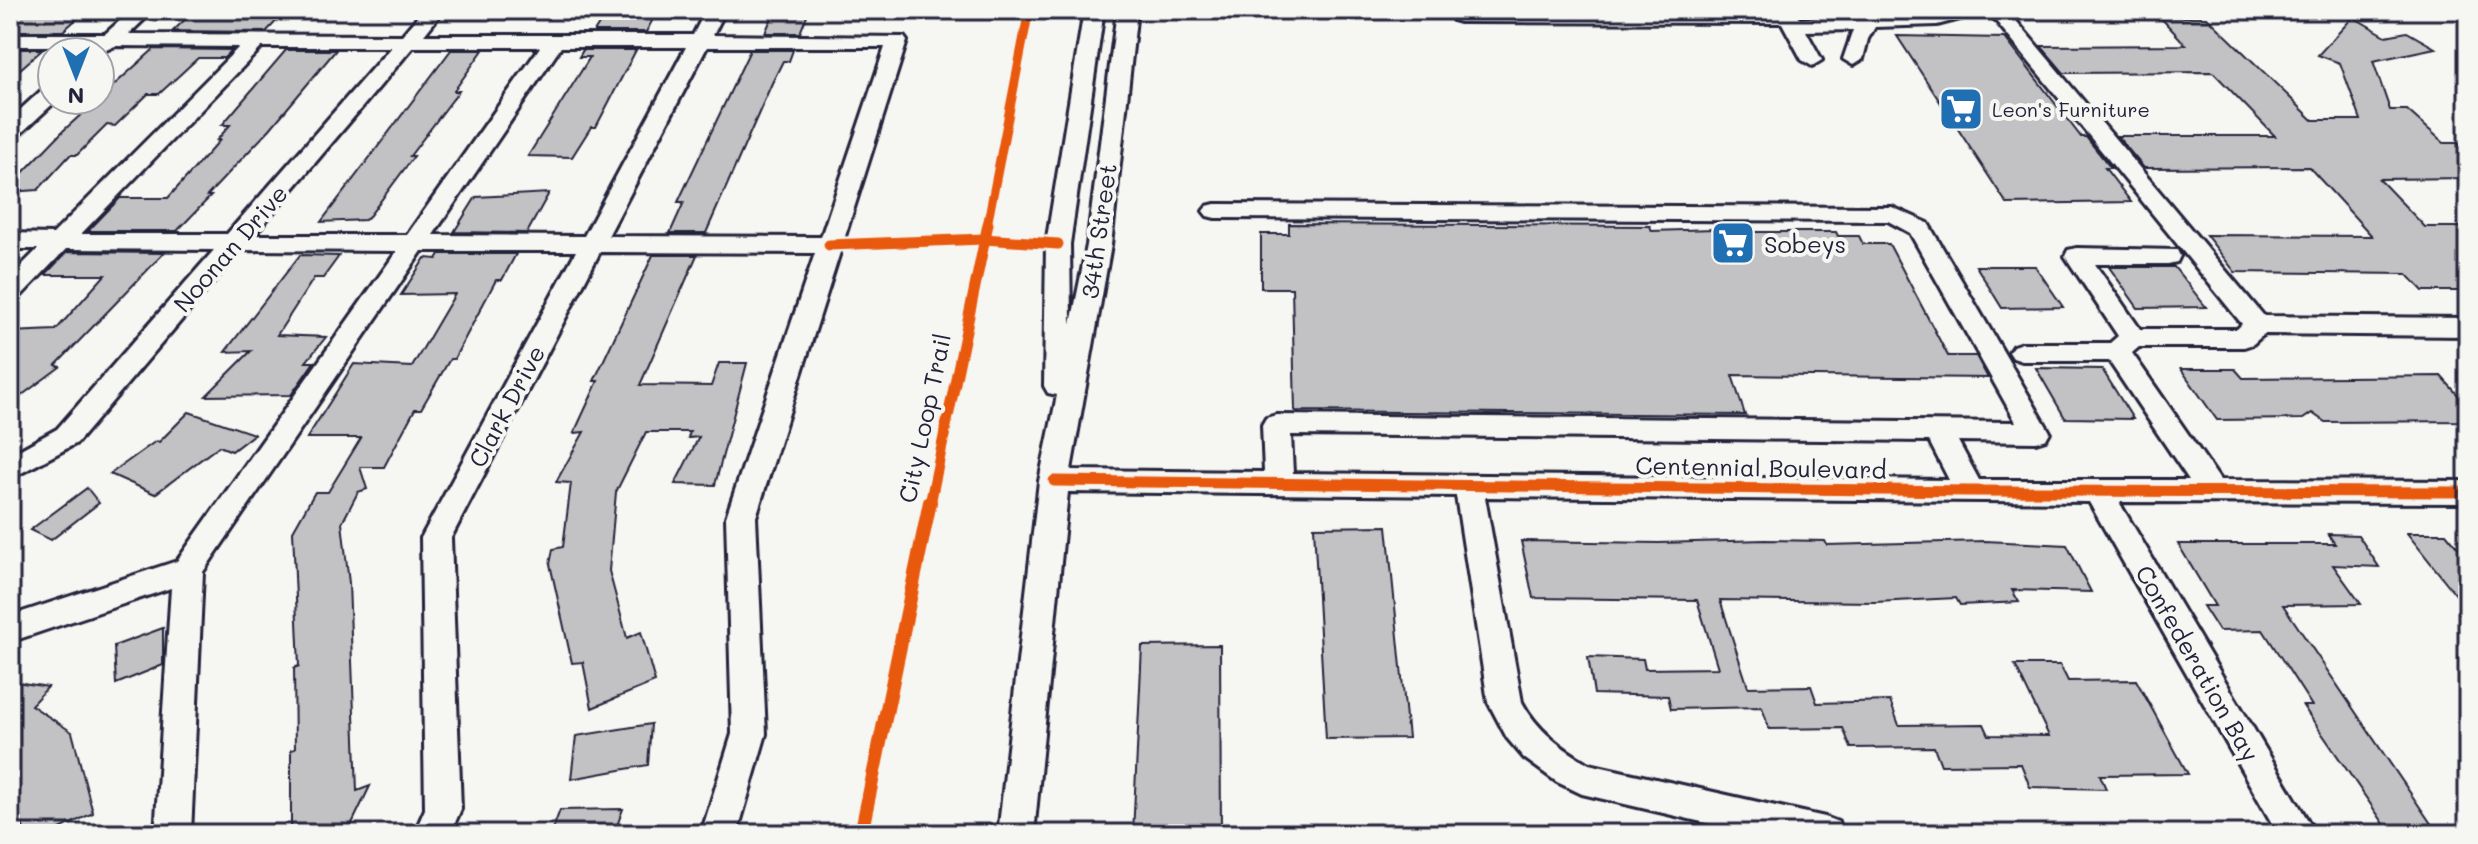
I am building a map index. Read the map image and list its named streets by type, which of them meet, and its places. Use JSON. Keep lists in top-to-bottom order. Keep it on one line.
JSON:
{"streets":{"street":["34th Street","Noonan Drive","Clark Drive","Centennial Boulevard","Confederation Bay"],"cycle path":["City Loop Trail"]},"crossings":[["34th Street","Centennial Boulevard"],["Centennial Boulevard","Confederation Bay"]],"places":{"supermarket":["Leon's Furniture","Sobeys"]},"north":"bottom"}
